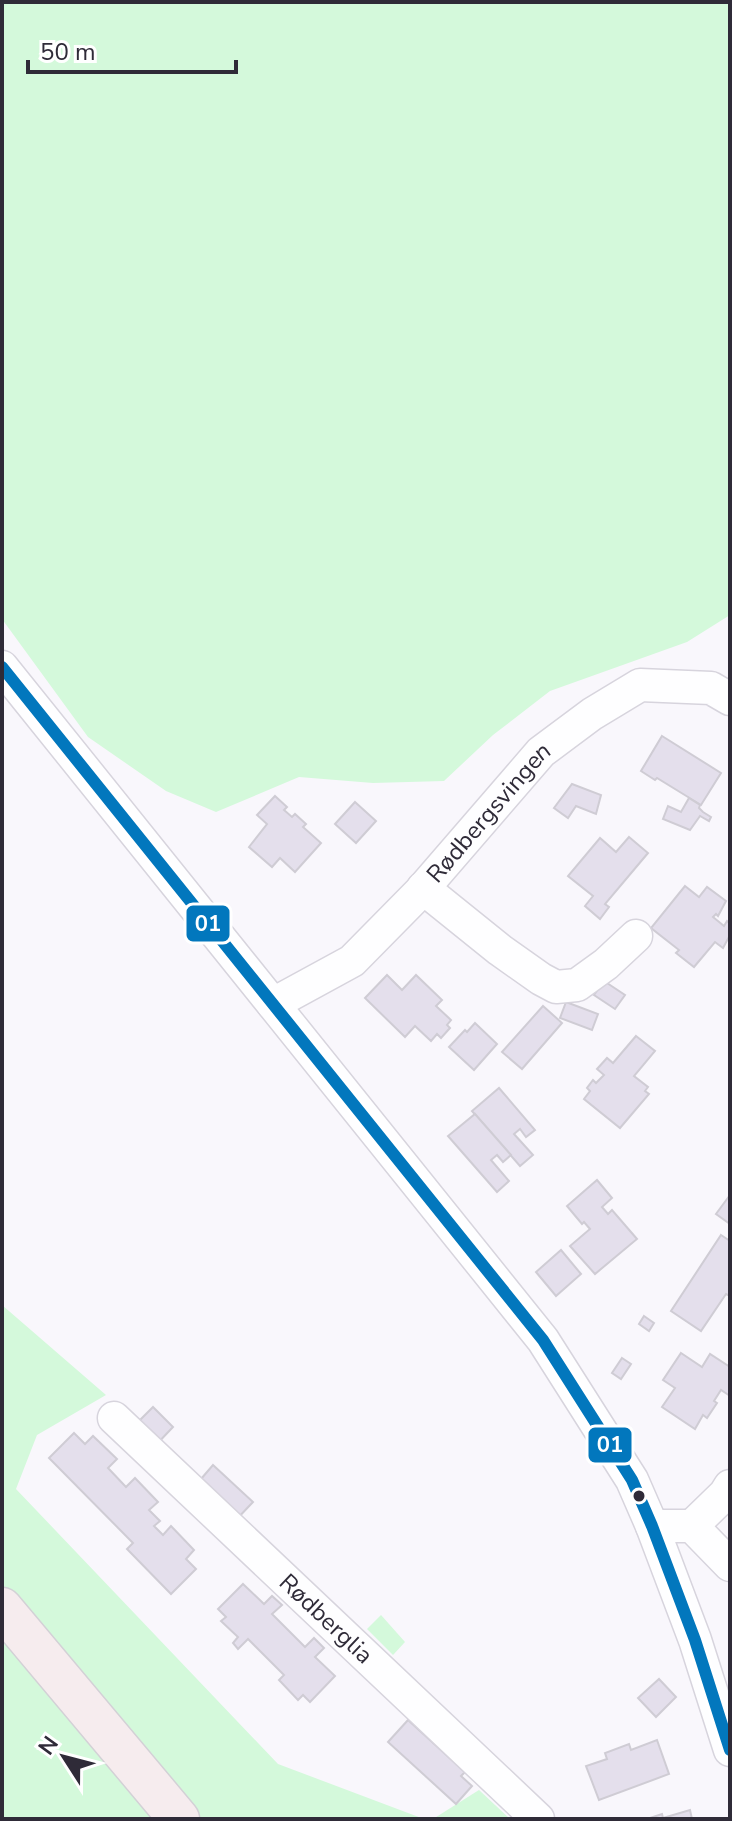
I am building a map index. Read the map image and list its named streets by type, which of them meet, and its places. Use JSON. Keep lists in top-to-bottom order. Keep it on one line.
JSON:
{"streets":{"street":["Rødbergsvingen","Rødberglia"]},"lines":["transit line 01"],"scale_bar":"50 m","north":"top left"}
